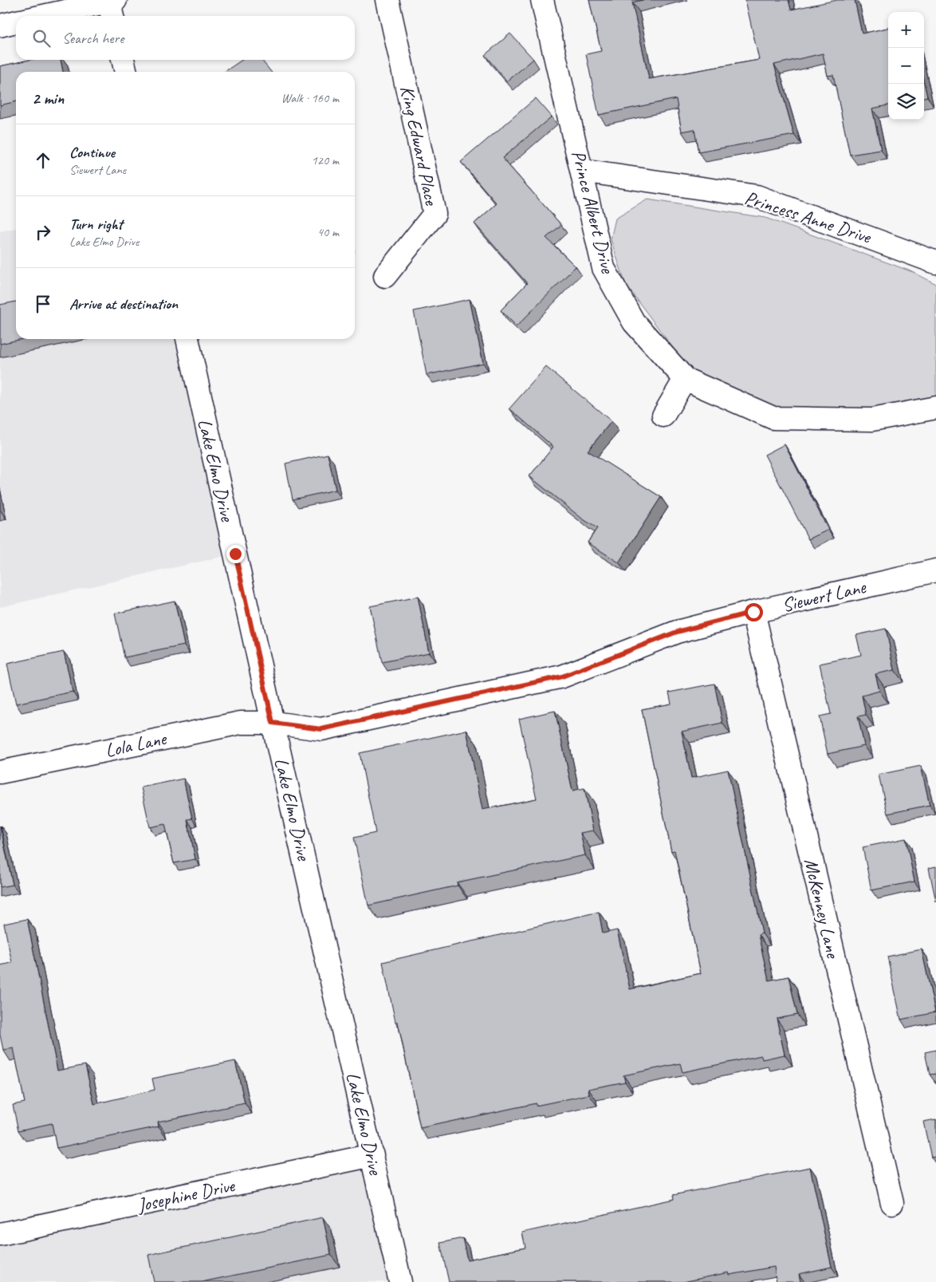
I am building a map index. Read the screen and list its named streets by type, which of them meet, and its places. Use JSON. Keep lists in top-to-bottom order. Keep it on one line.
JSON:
{"streets":{"street":["King Edward Place","Prince Albert Drive","Princess Anne Drive","Lake Elmo Drive","Siewert Lane","Lola Lane","McKenney Lane","Josephine Drive"]},"crossings":[["Prince Albert Drive","Princess Anne Drive"],["Lake Elmo Drive","Siewert Lane"],["Lake Elmo Drive","Lola Lane"],["Lake Elmo Drive","Josephine Drive"],["Siewert Lane","Lola Lane"],["Siewert Lane","McKenney Lane"]],"page":{"map_buttons":["+","−"],"search":"Search here","heading":["2 min","Walk · 160 m"],"list":[["Continue","Siewert Lane","120 m"],["Turn right","Lake Elmo Drive","40 m"],"Arrive at destination"]}}
